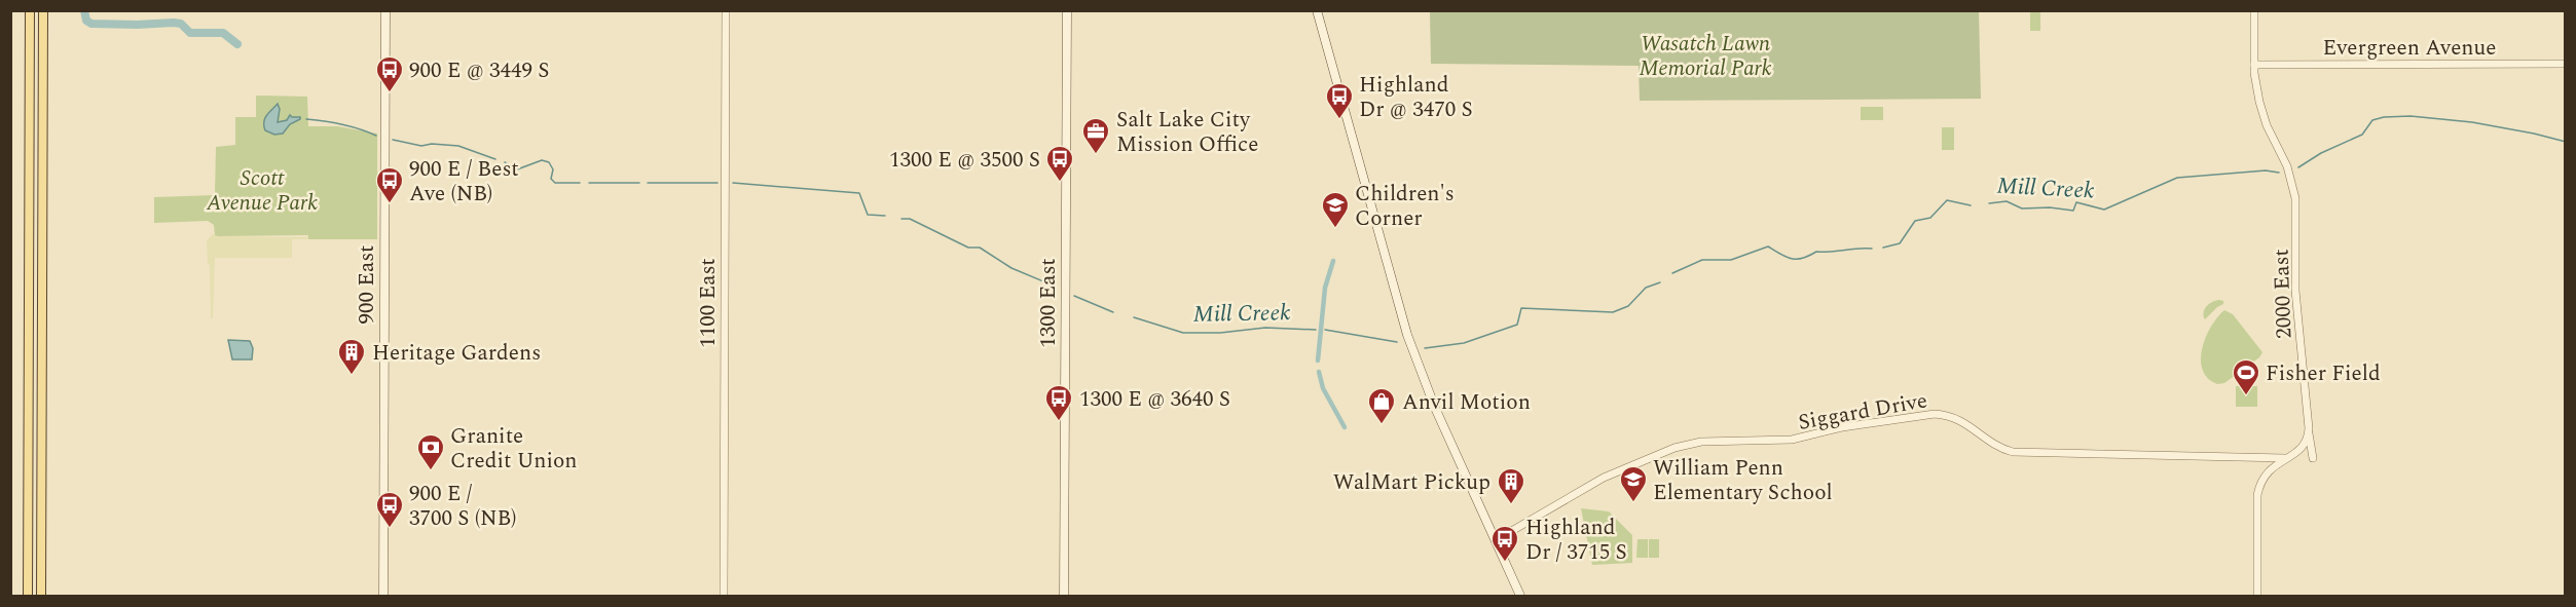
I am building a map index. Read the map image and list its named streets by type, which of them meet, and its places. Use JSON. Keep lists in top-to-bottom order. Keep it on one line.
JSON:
{"streets":{"main road":["900 East","1300 East"],"street":["Evergreen Avenue","2000 East","1100 East","Siggard Drive"]},"crossings":[["Evergreen Avenue","2000 East"]],"water":["Mill Creek"],"parks":["Wasatch Lawn Memorial Park","Scott Avenue Park"],"places":{"bus stop":["900 E @ 3449 S","Highland Dr @ 3470 S","1300 E @ 3500 S","900 E / Best Ave (NB)","1300 E @ 3640 S","900 E / 3700 S (NB)","Highland Dr / 3715 S"],"office":["Salt Lake City Mission Office"],"school or university":["Children's Corner","William Penn Elementary School"],"building":["Heritage Gardens","WalMart Pickup"],"sports":["Fisher Field"],"shop":["Anvil Motion"],"bank":["Granite Credit Union"]}}
